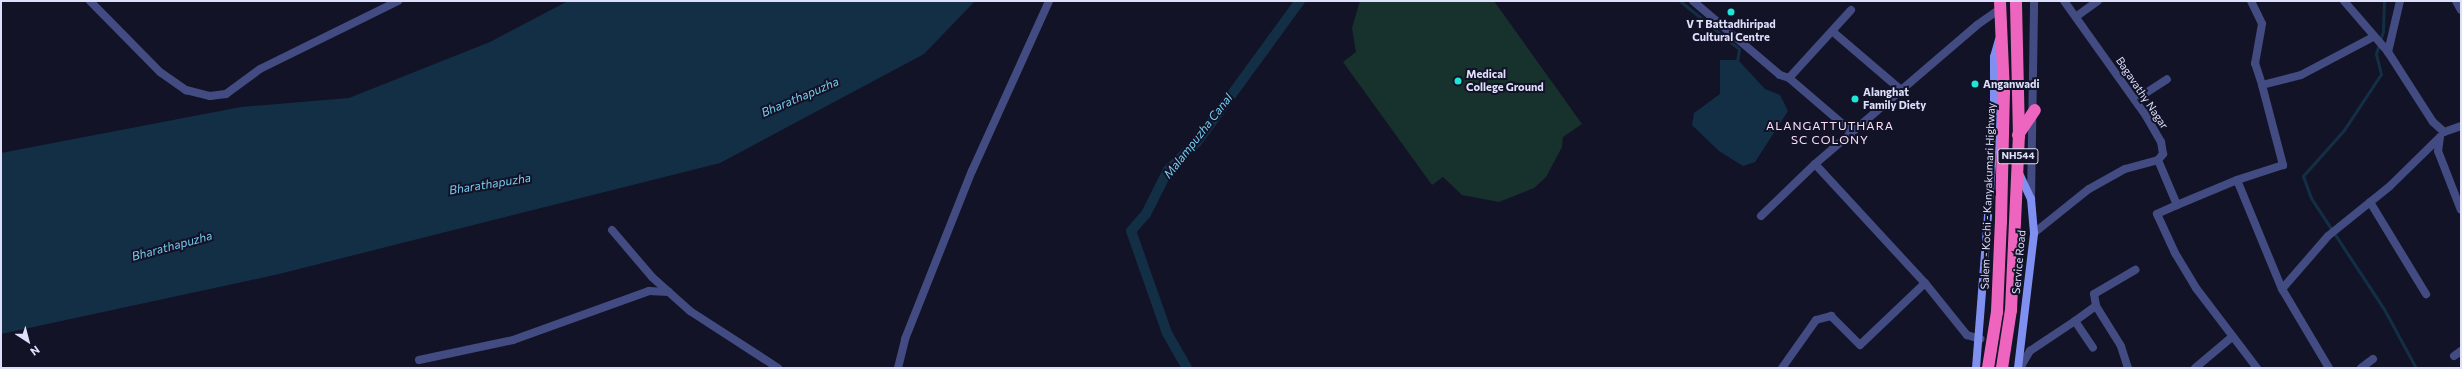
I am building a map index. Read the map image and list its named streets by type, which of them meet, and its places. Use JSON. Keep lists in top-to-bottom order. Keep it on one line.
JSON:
{"streets":{"highway":["NH544","Salem - Kochi - Kanyakumari Highway"],"street":["Bagavathy Nagar","Service Road"]},"districts":["ALANGATTUTHARA SC COLONY"],"water":["Bharathapuzha","Malampuzha Canal"],"places":["V T Battadhiripad Cultural Centre","Medical College Ground","Anganwadi","Alanghat Family Diety"],"north":"bottom right"}
